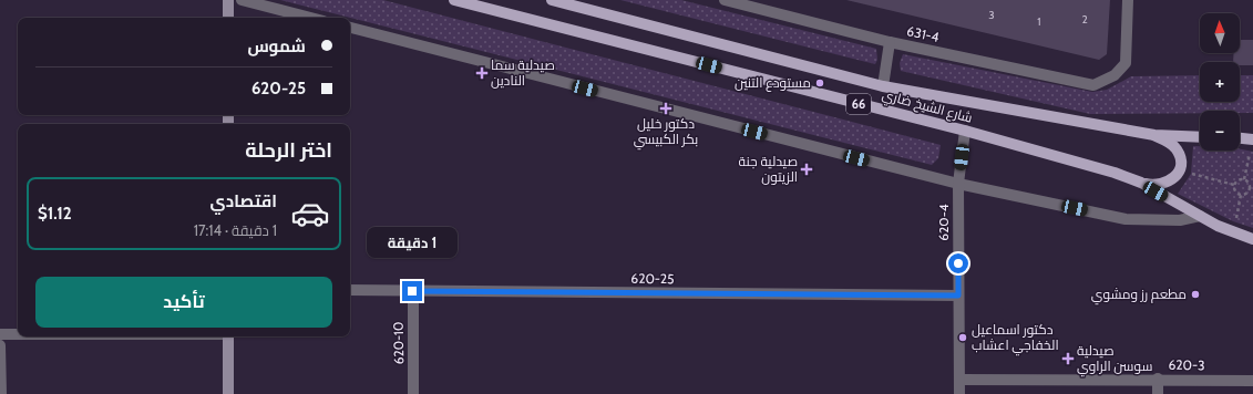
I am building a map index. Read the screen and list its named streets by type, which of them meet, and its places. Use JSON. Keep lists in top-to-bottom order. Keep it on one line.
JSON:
{"streets":{"main road":["66","شارع الشيخ ضاري"],"street":["631-4","620-4","620-25","620-10","620-3"]},"crossings":[["شارع الشيخ ضاري","620-4"],["620-4","620-25"],["620-4","620-3"],["620-25","620-10"]],"places":{"health":["صيدلية سما النادين","دكتور خليل بكر الكبيسي","صيدلية جنة الزيتون","صيدلية سوسن الراوي"],"other":["مستودع التنين","مطعم رز ومشوي","دكتور اسماعيل الخفاجي اعشاب"]},"house_numbers":["3","2","1"],"north":"top","page":{"map_buttons":["+","−"],"banner":["شموس","620-25"],"heading":"اختر الرحلة","list":[{"name":"اقتصادي","note":"1 دقيقة · 17:14","value":"$1.12"}],"bubble":"1 دقيقة","buttons":"تأكيد"}}
